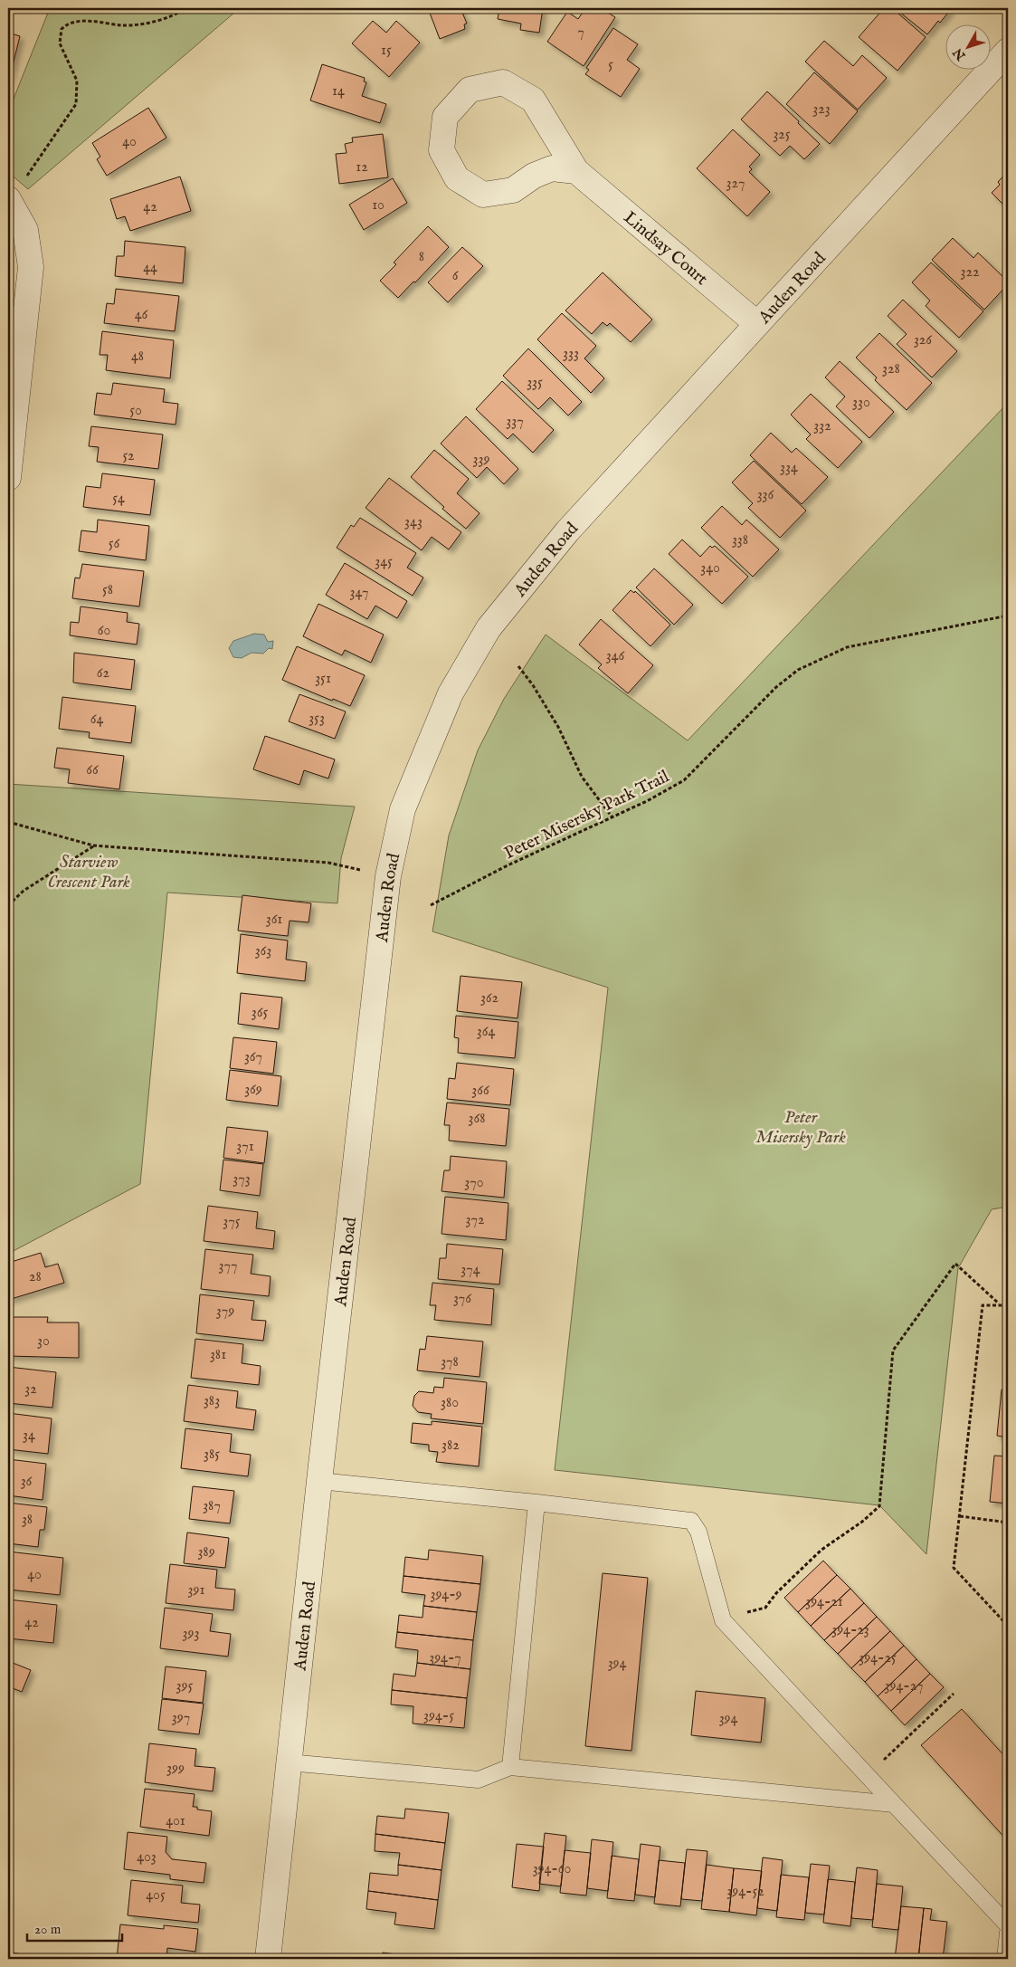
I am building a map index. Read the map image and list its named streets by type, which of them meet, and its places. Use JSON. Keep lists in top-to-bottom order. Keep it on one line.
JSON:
{"streets":{"street":["Lindsay Court","Auden Road"],"path":["Peter Misersky Park Trail"]},"crossings":[["Lindsay Court","Auden Road"]],"parks":["Starview Crescent Park","Peter Misersky Park"],"house_numbers":["7","15","5","14","323","325","40","12","327","10","42","8","44","322","6","46","326","333","48","328","335","330","50","337","332","52","339","334","336","54","343","338","56","345","340","58","347","60","346","62","351","353","64","66","361","363","362","365","364","367","369","366","368","371","373","370","372","375","377","374","28","376","379","30","381","378","32","383","380","34","382","385","36","387","38","389","40","391","394-9","394-21","42","394-23","393","394-7","394-25","394","395","394-27","394-5","397","394","399","401","403","394-60","394-52","405"],"scale_bar":"20 m","north":"bottom left"}
